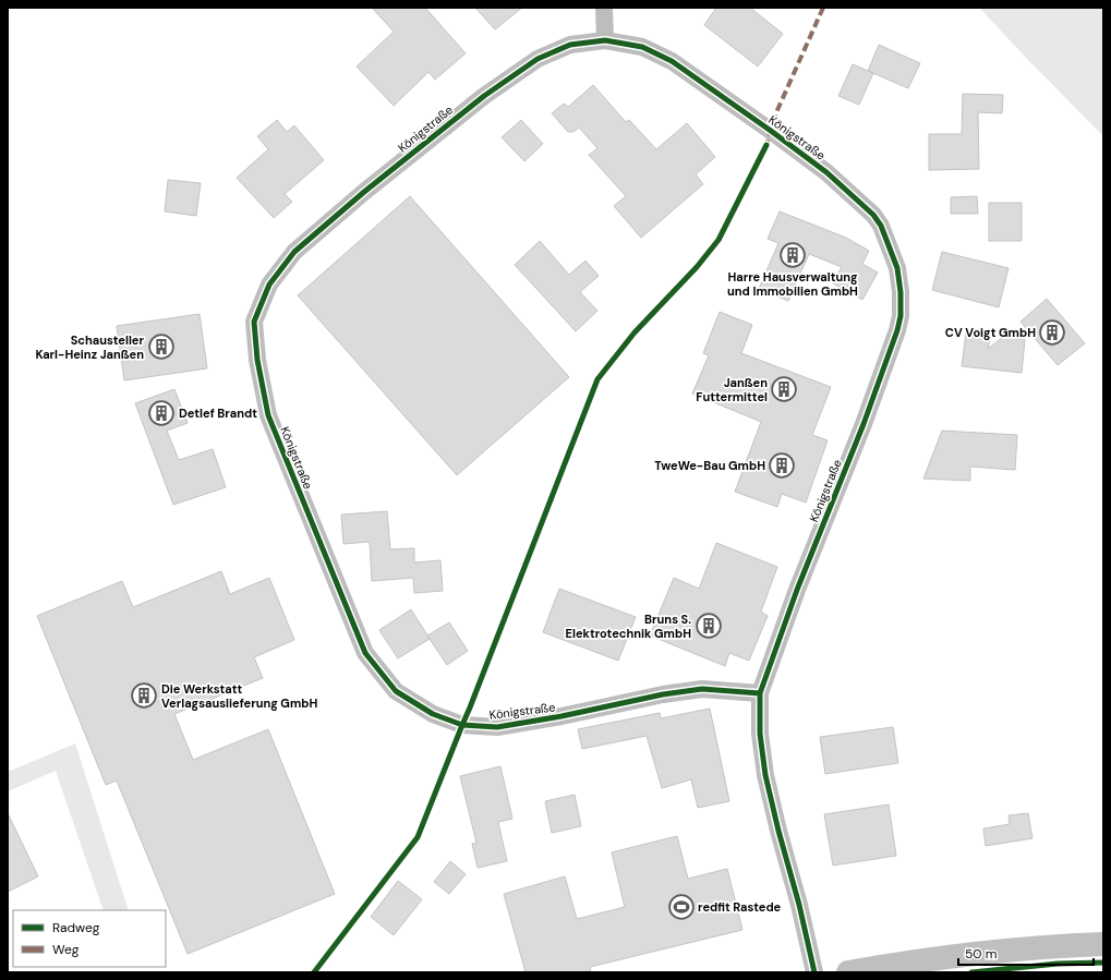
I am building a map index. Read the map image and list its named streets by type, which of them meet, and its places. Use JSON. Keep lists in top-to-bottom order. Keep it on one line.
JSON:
{"streets":{"street":["Königstraße"]},"places":{"building":["Harre Hausverwaltung und Immobilien GmbH","CV Voigt GmbH","Schausteller Karl-Heinz Janßen","Janßen Futtermittel","Detlef Brandt","TweWe-Bau GmbH","Bruns S. Elektrotechnik GmbH","Die Werkstatt Verlagsauslieferung GmbH"],"sports":["redfit Rastede"]},"legend":["Radweg","Weg"],"scale_bar":"50 m"}
